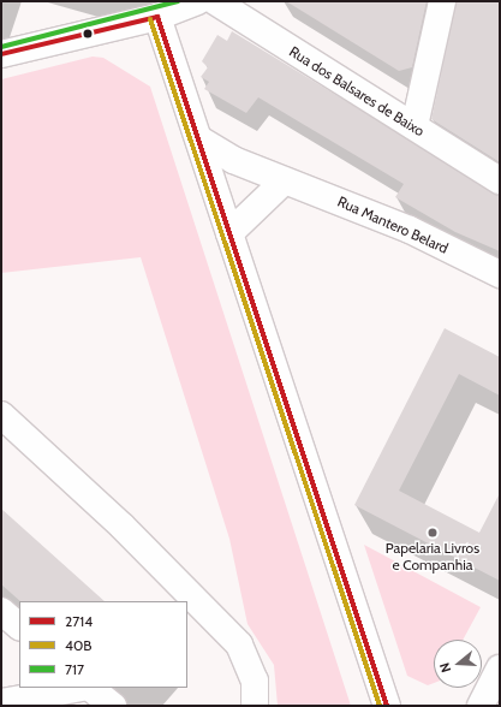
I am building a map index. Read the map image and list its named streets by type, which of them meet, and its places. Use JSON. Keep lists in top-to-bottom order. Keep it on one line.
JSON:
{"streets":{"street":["Rua dos Balsares de Baixo","Rua Mantero Belard"]},"places":["Papelaria Livros e Companhia"],"lines":["transit line 717","transit line 2714","transit line 40B"],"legend":["2714","40B","717"],"north":"left"}
